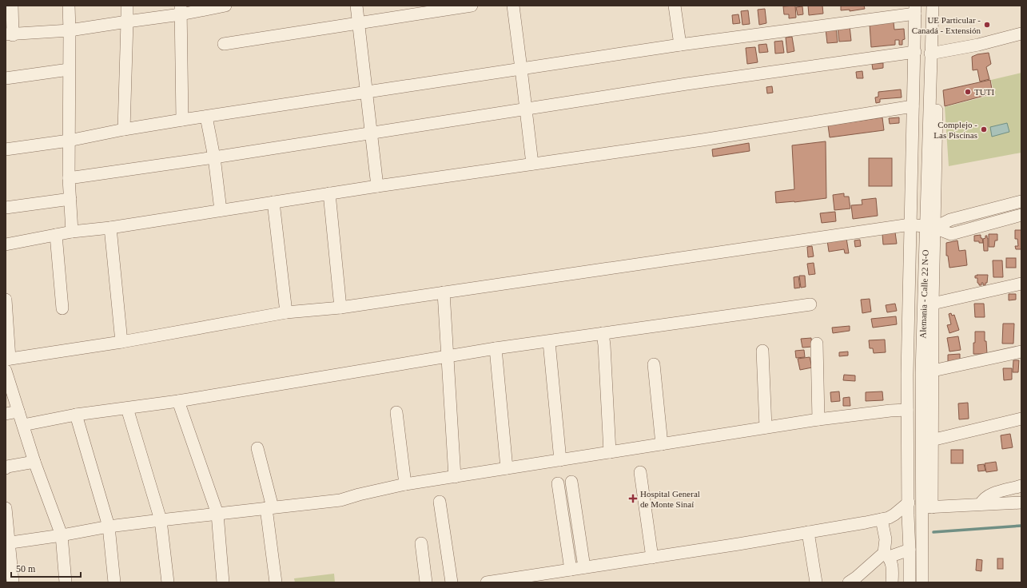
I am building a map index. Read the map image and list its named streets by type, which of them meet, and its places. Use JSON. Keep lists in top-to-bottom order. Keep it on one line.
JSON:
{"streets":{"street":["Alemania - Calle 22 N-O"]},"places":{"other":["UE Particular - Canadá - Extensión","TUTI","Complejo - Las Piscinas"],"health":["Hospital General de Monte Sinaí"]},"scale_bar":"50 m"}
